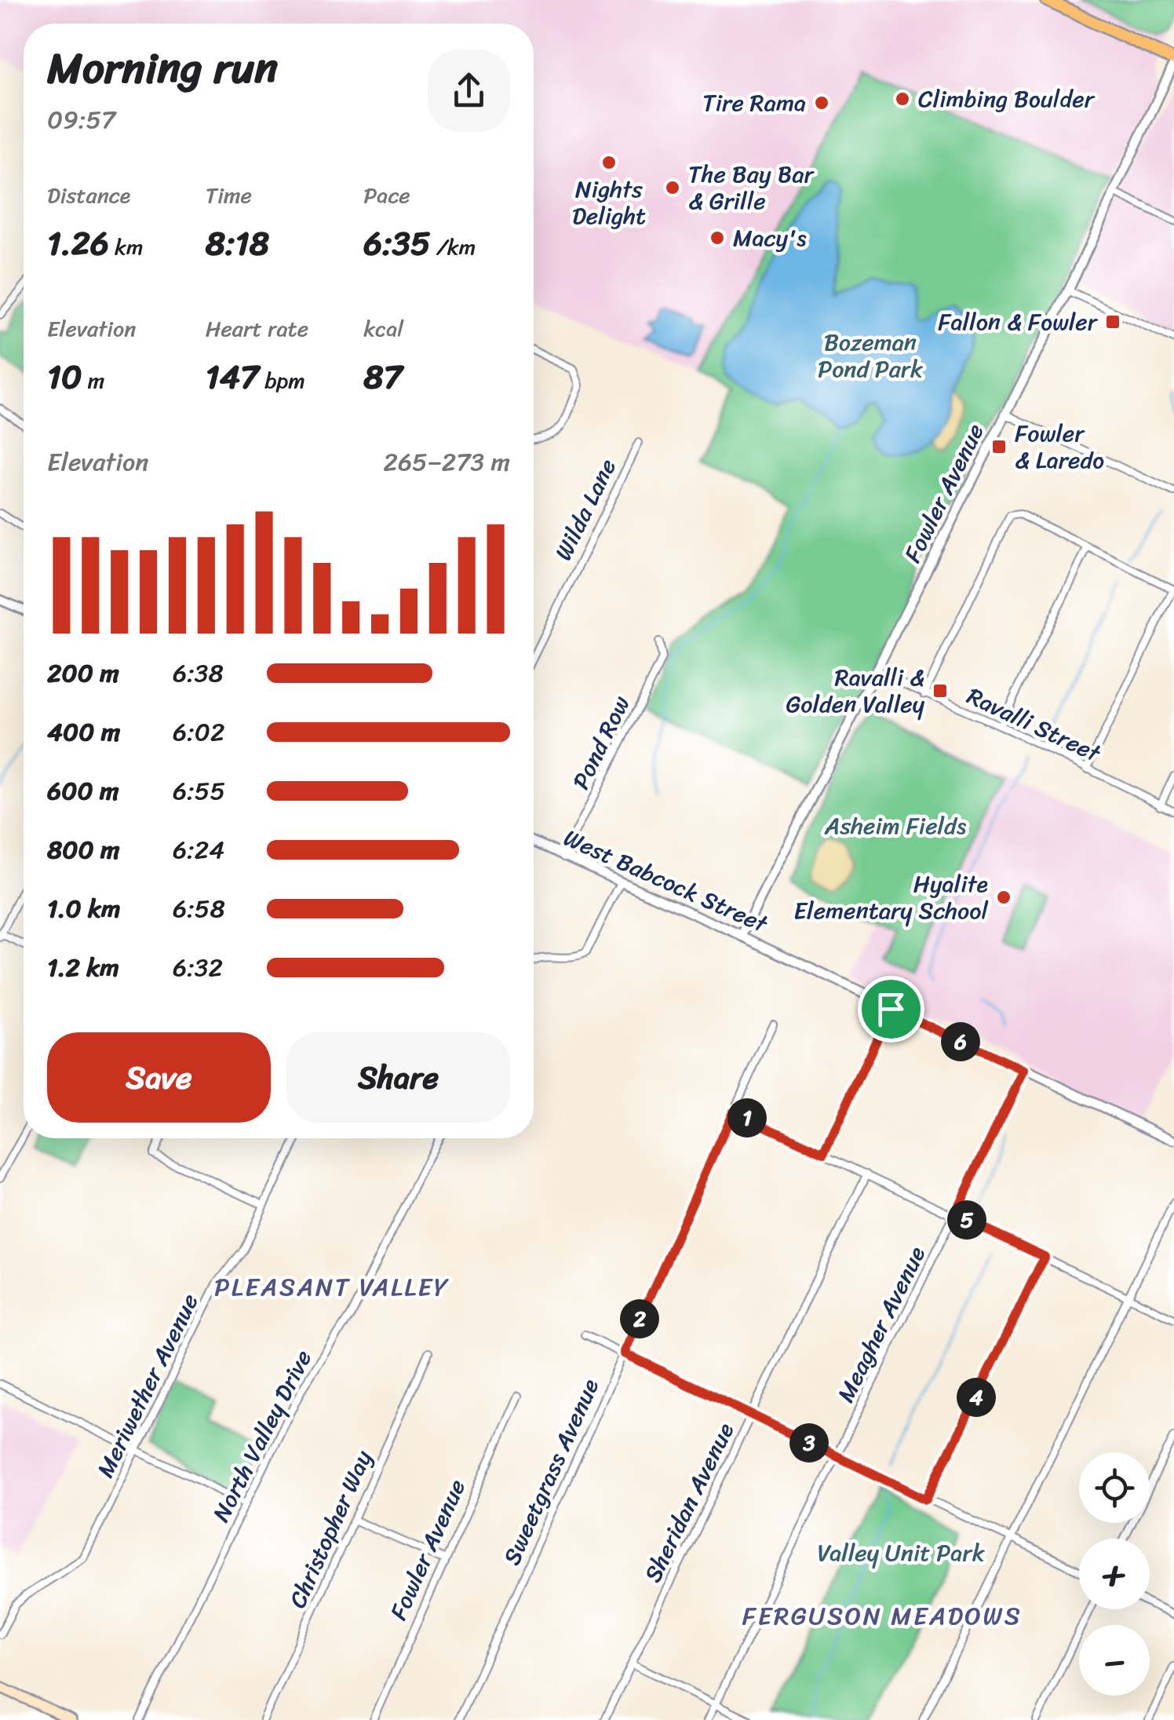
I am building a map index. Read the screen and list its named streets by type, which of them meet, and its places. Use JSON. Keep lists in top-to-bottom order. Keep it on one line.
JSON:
{"streets":{"street":["Fowler Avenue","Wilda Lane","Ravalli Street","Pond Row","West Babcock Street","Meagher Avenue","Meriwether Avenue","North Valley Drive","Sweetgrass Avenue","Sheridan Avenue","Christopher Way"]},"crossings":[["Fowler Avenue","Ravalli Street"],["Fowler Avenue","West Babcock Street"],["Pond Row","West Babcock Street"],["West Babcock Street","Meagher Avenue"]],"districts":["PLEASANT VALLEY","FERGUSON MEADOWS"],"parks":["Bozeman Pond Park","Asheim Fields","Valley Unit Park"],"places":{"other":["Climbing Boulder","Tire Rama","Nights Delight","The Bay Bar & Grille","Macy's","Hyalite Elementary School"],"transit":["Fallon & Fowler","Fowler & Laredo","Ravalli & Golden Valley"]},"page":{"heading":["Morning run","09:57"],"stats":[["Distance","1.26 km"],["Time","8:18"],["Pace","6:35 /km"],["Elevation","10 m"],["Heart rate","147 bpm"],["kcal","87"]],"chart":["Elevation","265–273 m"],"list":[{"name":"200 m","note":"6:38"},{"name":"400 m","note":"6:02"},{"name":"600 m","note":"6:55"},{"name":"800 m","note":"6:24"},{"name":"1.0 km","note":"6:58"},{"name":"1.2 km","note":"6:32"}],"buttons":["Save","Share"],"pins":["6","1","5","2","4","3"],"map_buttons":["+","−"]}}
